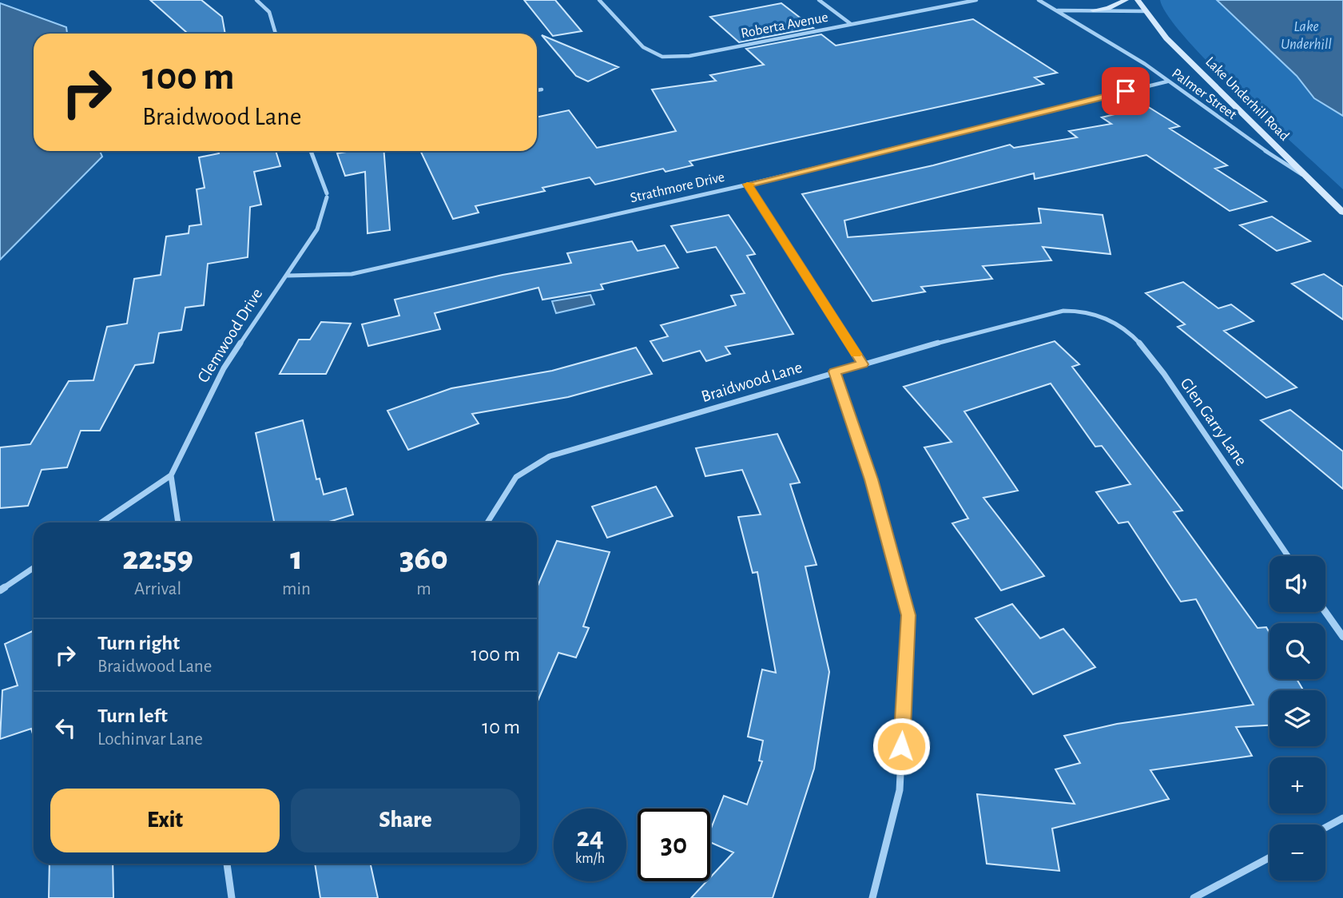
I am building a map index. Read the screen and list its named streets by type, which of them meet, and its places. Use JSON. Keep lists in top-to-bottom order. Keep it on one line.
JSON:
{"streets":{"main road":["Lake Underhill Road"],"street":["Roberta Avenue","Palmer Street","Strathmore Drive","Clemwood Drive","Braidwood Lane","Glen Garry Lane"]},"crossings":[["Palmer Street","Lake Underhill Road"],["Palmer Street","Strathmore Drive"],["Strathmore Drive","Clemwood Drive"],["Braidwood Lane","Glen Garry Lane"]],"water":["Lake Underhill"],"page":{"turn":["100 m","Braidwood Lane"],"eta":["22:59","Arrival","1","min","360","m"],"map_buttons":["+","−"],"list":[{"name":"Turn right","note":"Braidwood Lane","value":"100 m"},{"name":"Turn left","note":"Lochinvar Lane","value":"10 m"}],"buttons":["Exit","Share"],"speed":"24 km/h","limit":"30"}}
